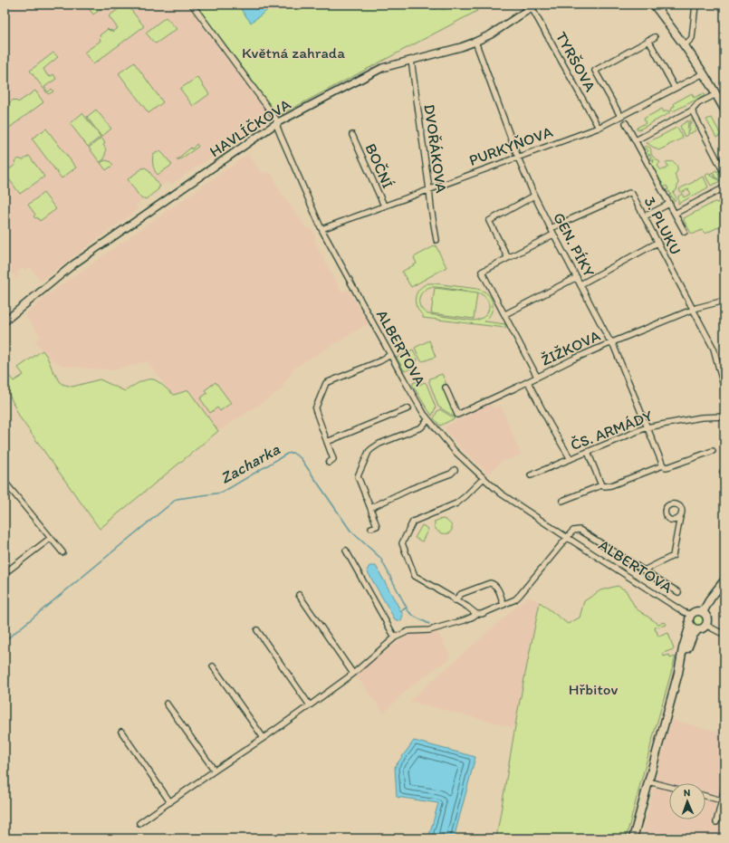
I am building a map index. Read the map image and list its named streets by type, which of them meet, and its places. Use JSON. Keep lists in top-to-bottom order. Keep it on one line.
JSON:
{"streets":{"street":["TYRŠOVA","HAVLÍČKOVA","PURKYŇOVA","DVOŘÁKOVA","BOČNÍ","3. PLUKU","GEN. PÍKY","ALBERTOVA","ŽIŽKOVA","ČS. ARMÁDY"]},"crossings":[["TYRŠOVA","HAVLÍČKOVA"],["TYRŠOVA","PURKYŇOVA"],["HAVLÍČKOVA","DVOŘÁKOVA"],["HAVLÍČKOVA","GEN. PÍKY"],["HAVLÍČKOVA","ALBERTOVA"],["PURKYŇOVA","DVOŘÁKOVA"],["PURKYŇOVA","BOČNÍ"],["PURKYŇOVA","GEN. PÍKY"],["PURKYŇOVA","ALBERTOVA"],["3. PLUKU","GEN. PÍKY"],["3. PLUKU","ŽIŽKOVA"],["GEN. PÍKY","ŽIŽKOVA"],["GEN. PÍKY","ČS. ARMÁDY"]],"water":["Zacharka"],"parks":["Květná zahrada","Hřbitov"],"north":"top"}
